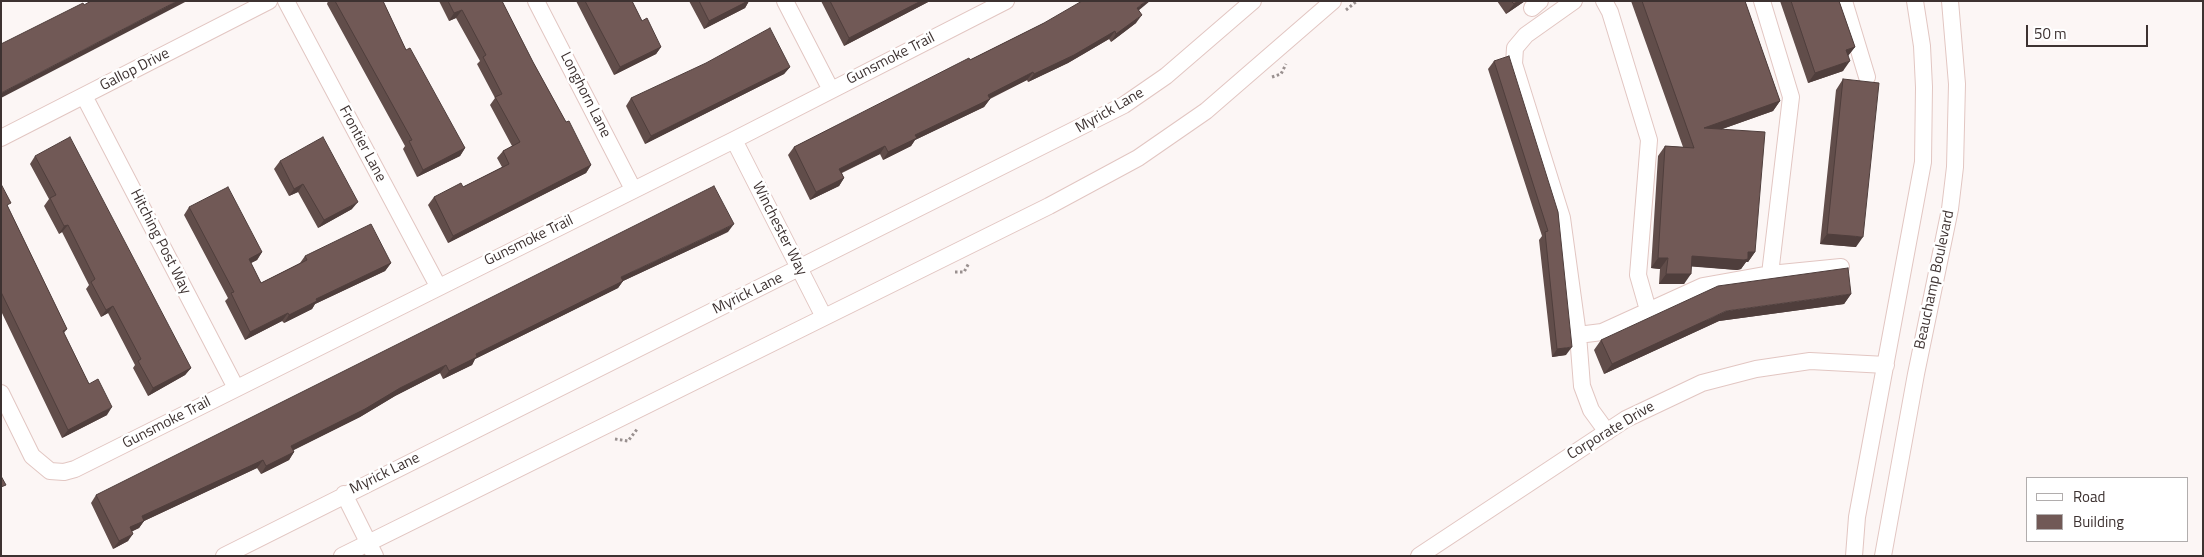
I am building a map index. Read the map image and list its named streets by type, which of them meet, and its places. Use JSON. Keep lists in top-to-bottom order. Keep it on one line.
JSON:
{"streets":{"street":["Gunsmoke Trail","Gallop Drive","Longhorn Lane","Myrick Lane","Frontier Lane","Winchester Way","Hitching Post Way","Beauchamp Boulevard","Corporate Drive"]},"crossings":[["Gunsmoke Trail","Longhorn Lane"],["Gunsmoke Trail","Frontier Lane"],["Gunsmoke Trail","Winchester Way"],["Gunsmoke Trail","Hitching Post Way"],["Gallop Drive","Hitching Post Way"],["Myrick Lane","Winchester Way"],["Beauchamp Boulevard","Corporate Drive"]],"legend":["Road","Building"],"scale_bar":"50 m"}
